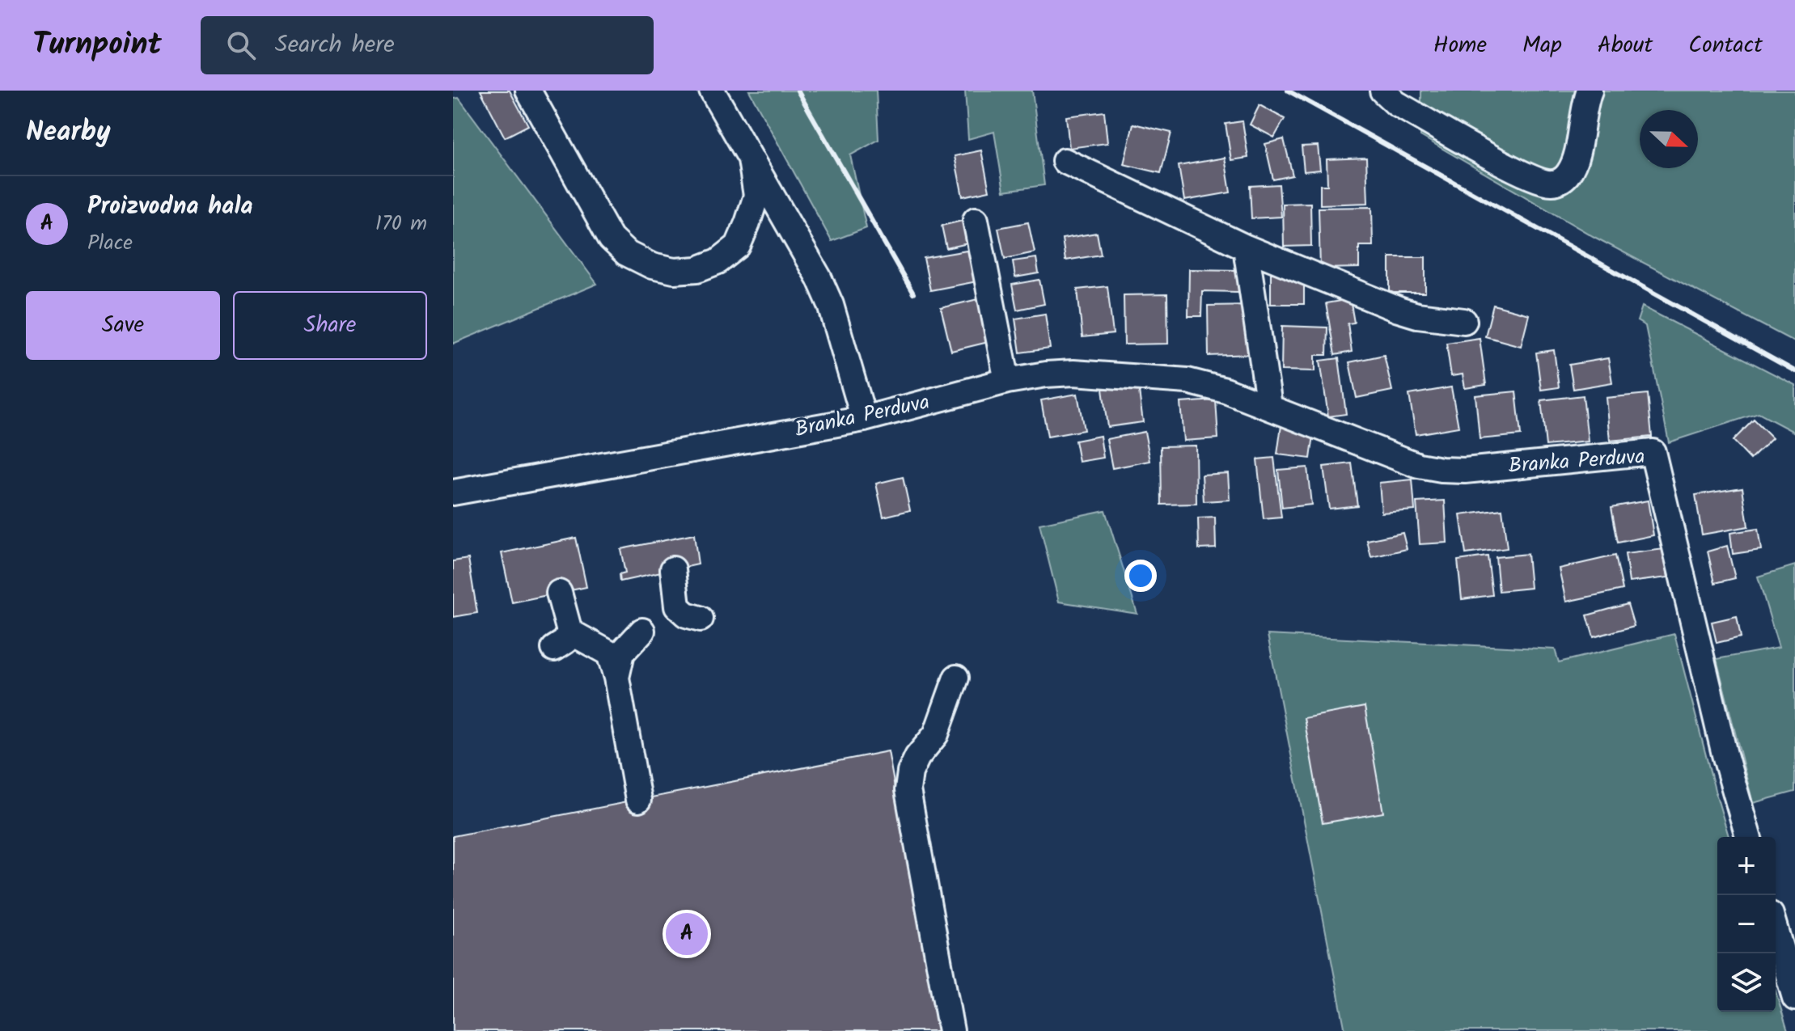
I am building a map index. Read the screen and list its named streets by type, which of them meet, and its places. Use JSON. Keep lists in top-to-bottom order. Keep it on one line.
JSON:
{"streets":{"street":["Branka Perduva"]},"north":"right","page":{"header":"Turnpoint","search":"Search here","nav":["Home","Map","About","Contact"],"heading":"Nearby","list":[{"mark":"A","name":"Proizvodna hala","note":"Place","value":"170 m"}],"buttons":["Save","Share"],"map_buttons":["+","−"],"pins":"A"}}
